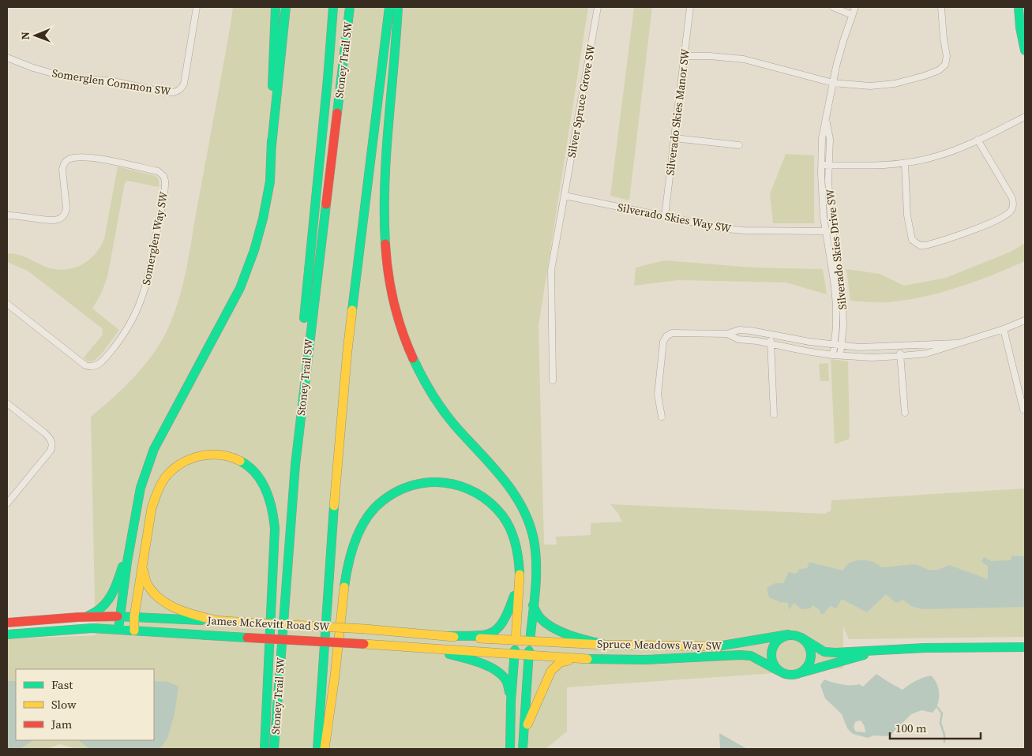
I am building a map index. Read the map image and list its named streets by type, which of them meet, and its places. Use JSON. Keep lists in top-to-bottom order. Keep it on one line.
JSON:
{"streets":{"main road":["Stoney Trail SW","James McKevitt Road SW","Spruce Meadows Way SW"],"street":["Somerglen Common SW","Silver Spruce Grove SW","Silverado Skies Manor SW","Silverado Skies Way SW","Somerglen Way SW","Silverado Skies Drive SW"]},"crossings":[["Silver Spruce Grove SW","Silverado Skies Way SW"],["Silverado Skies Manor SW","Silverado Skies Way SW"],["Silverado Skies Way SW","Silverado Skies Drive SW"],["James McKevitt Road SW","Spruce Meadows Way SW"]],"legend":["Fast","Slow","Jam"],"scale_bar":"100 m","north":"left"}
